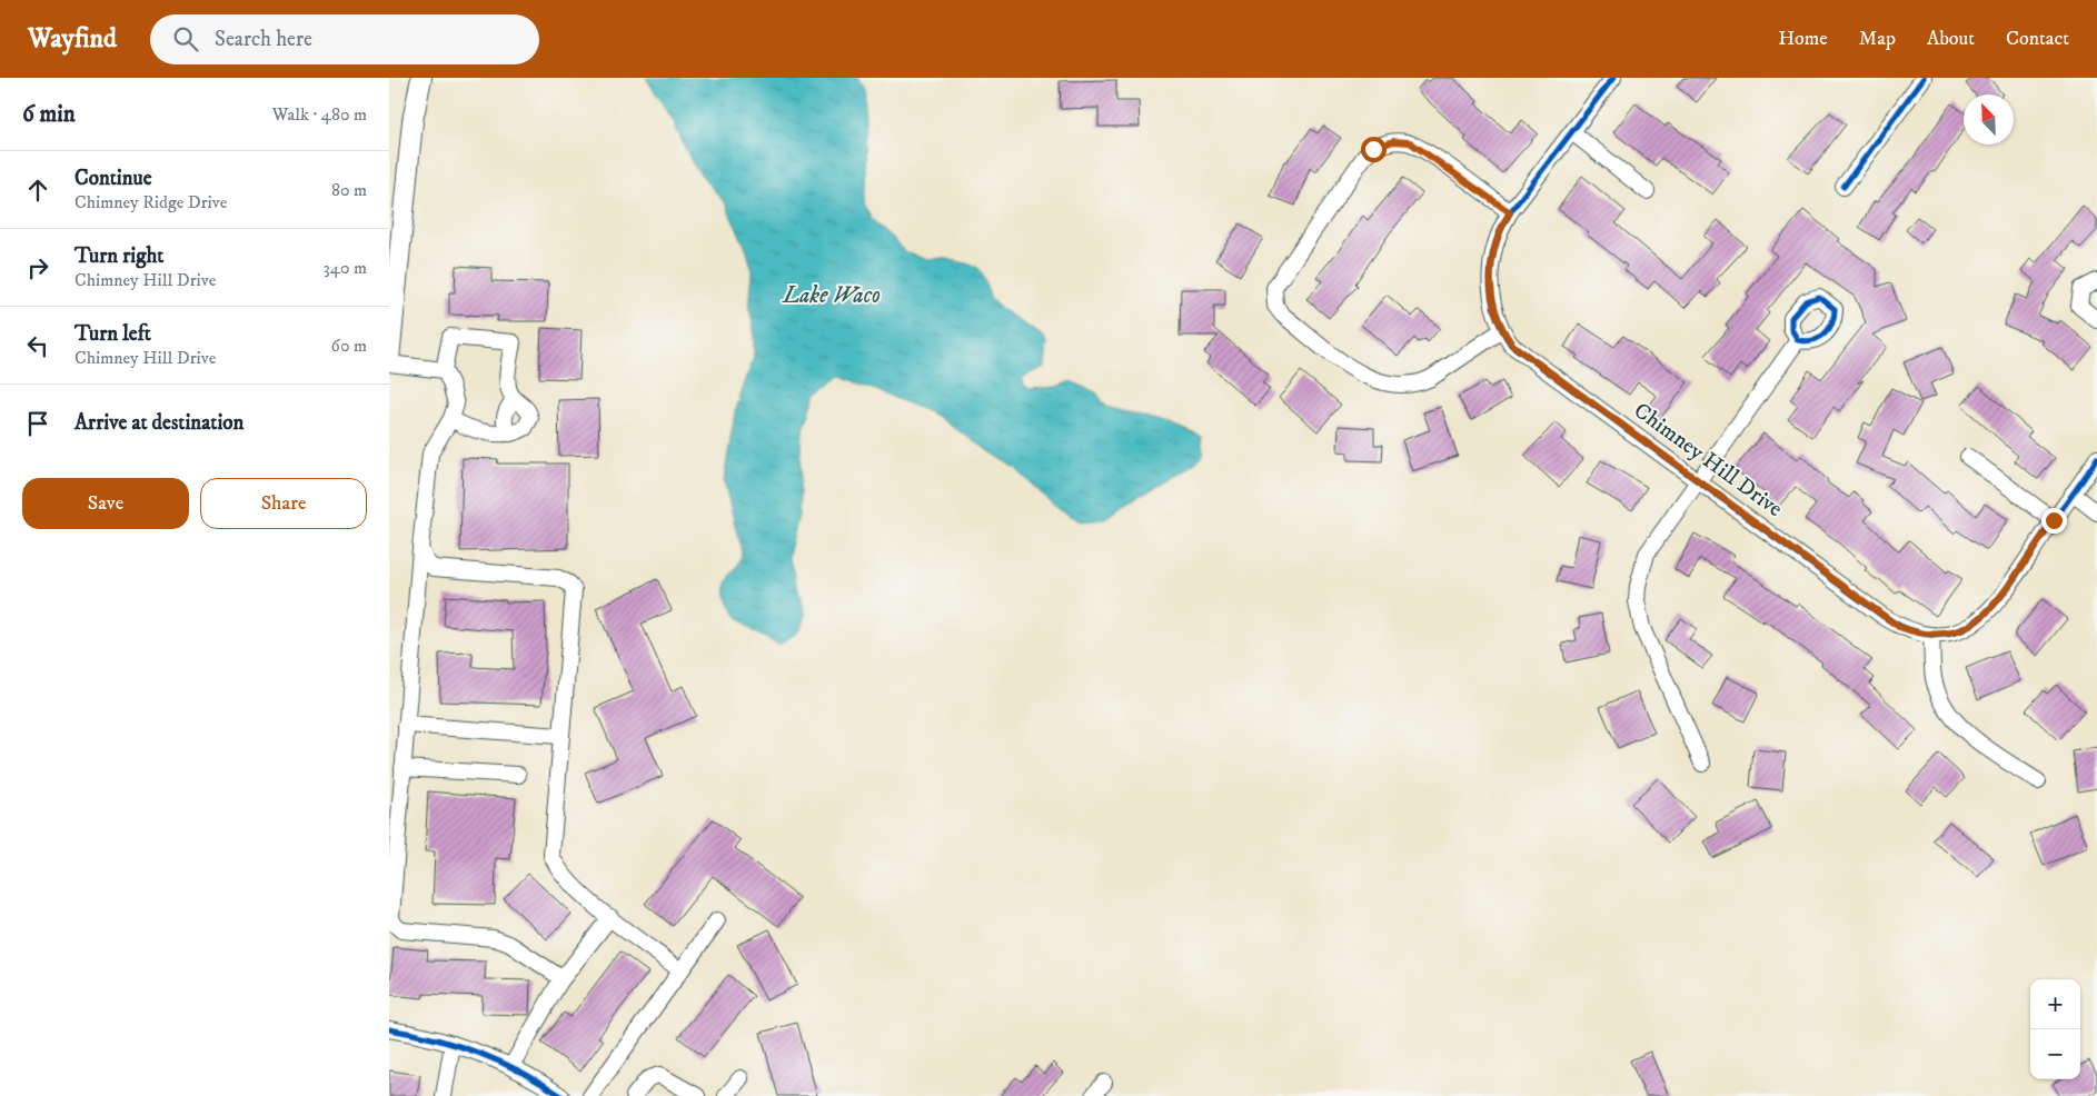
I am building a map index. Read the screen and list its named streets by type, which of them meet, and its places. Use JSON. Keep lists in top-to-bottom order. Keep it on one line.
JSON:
{"streets":{"street":["Chimney Hill Drive"]},"water":["Lake Waco"],"north":"top left","page":{"header":"Wayfind","search":"Search here","nav":["Home","Map","About","Contact"],"heading":["6 min","Walk · 480 m"],"list":[["Continue","Chimney Ridge Drive","80 m"],["Turn right","Chimney Hill Drive","340 m"],["Turn left","Chimney Hill Drive","60 m"],"Arrive at destination"],"buttons":["Save","Share"],"map_buttons":["+","−"]}}
